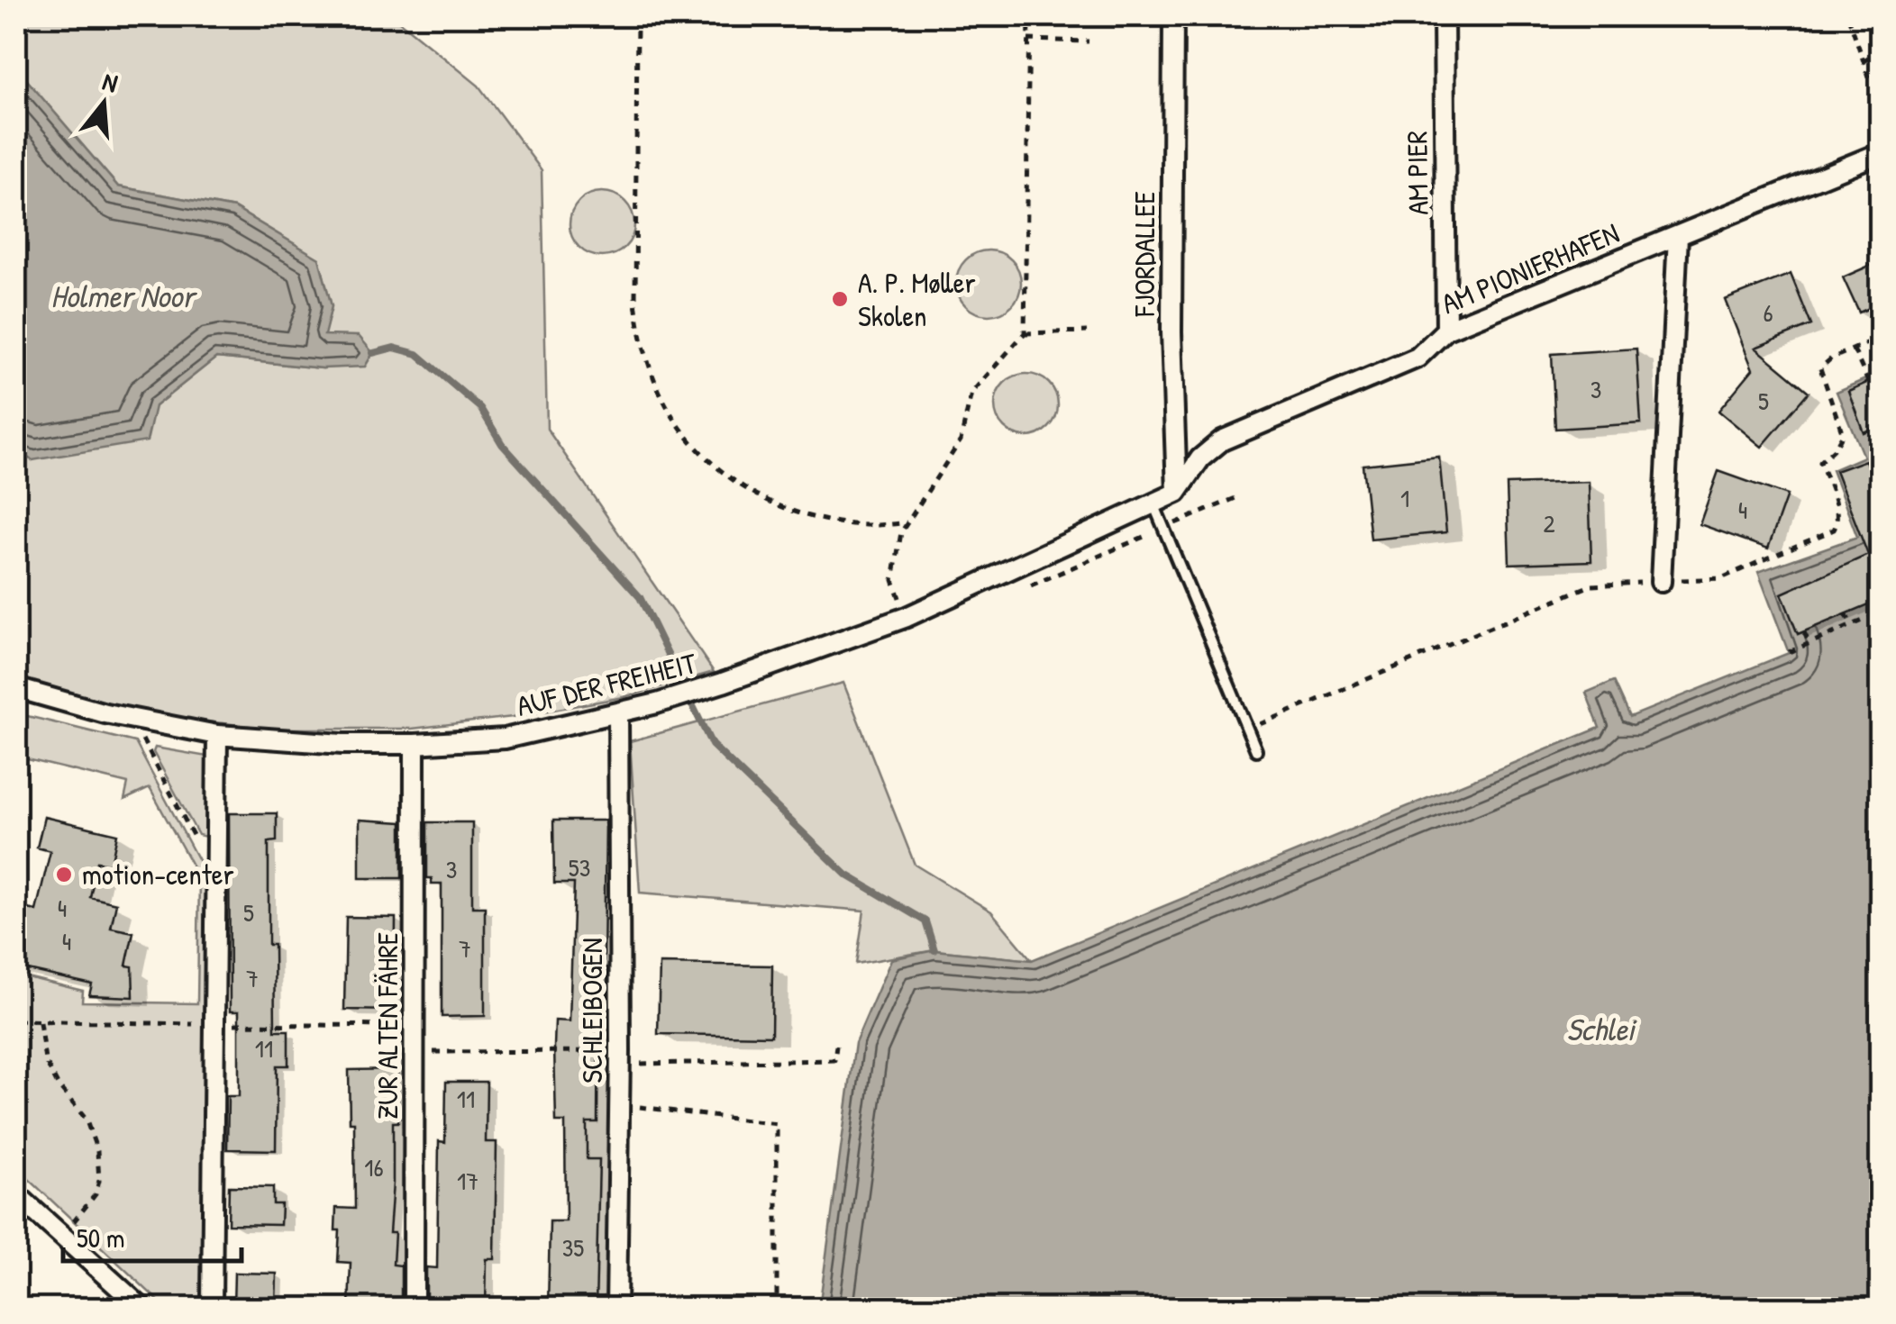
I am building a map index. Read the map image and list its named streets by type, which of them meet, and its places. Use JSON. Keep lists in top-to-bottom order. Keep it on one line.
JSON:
{"streets":{"street":["AM PIER","FJORDALLEE","AM PIONIERHAFEN","AUF DER FREIHEIT","SCHLEIBOGEN","ZUR ALTEN FÄHRE"]},"crossings":[["AM PIER","AM PIONIERHAFEN"],["FJORDALLEE","AM PIONIERHAFEN"],["FJORDALLEE","AUF DER FREIHEIT"],["AM PIONIERHAFEN","AUF DER FREIHEIT"],["AUF DER FREIHEIT","SCHLEIBOGEN"],["AUF DER FREIHEIT","ZUR ALTEN FÄHRE"]],"water":["Holmer Noor","Schlei"],"places":["A. P. Møller Skolen","motion-center"],"house_numbers":["6","3","5","1","4","2","53","3","4","5","4","7","7","11","11","16","17","35"],"scale_bar":"50 m","north":"top"}
